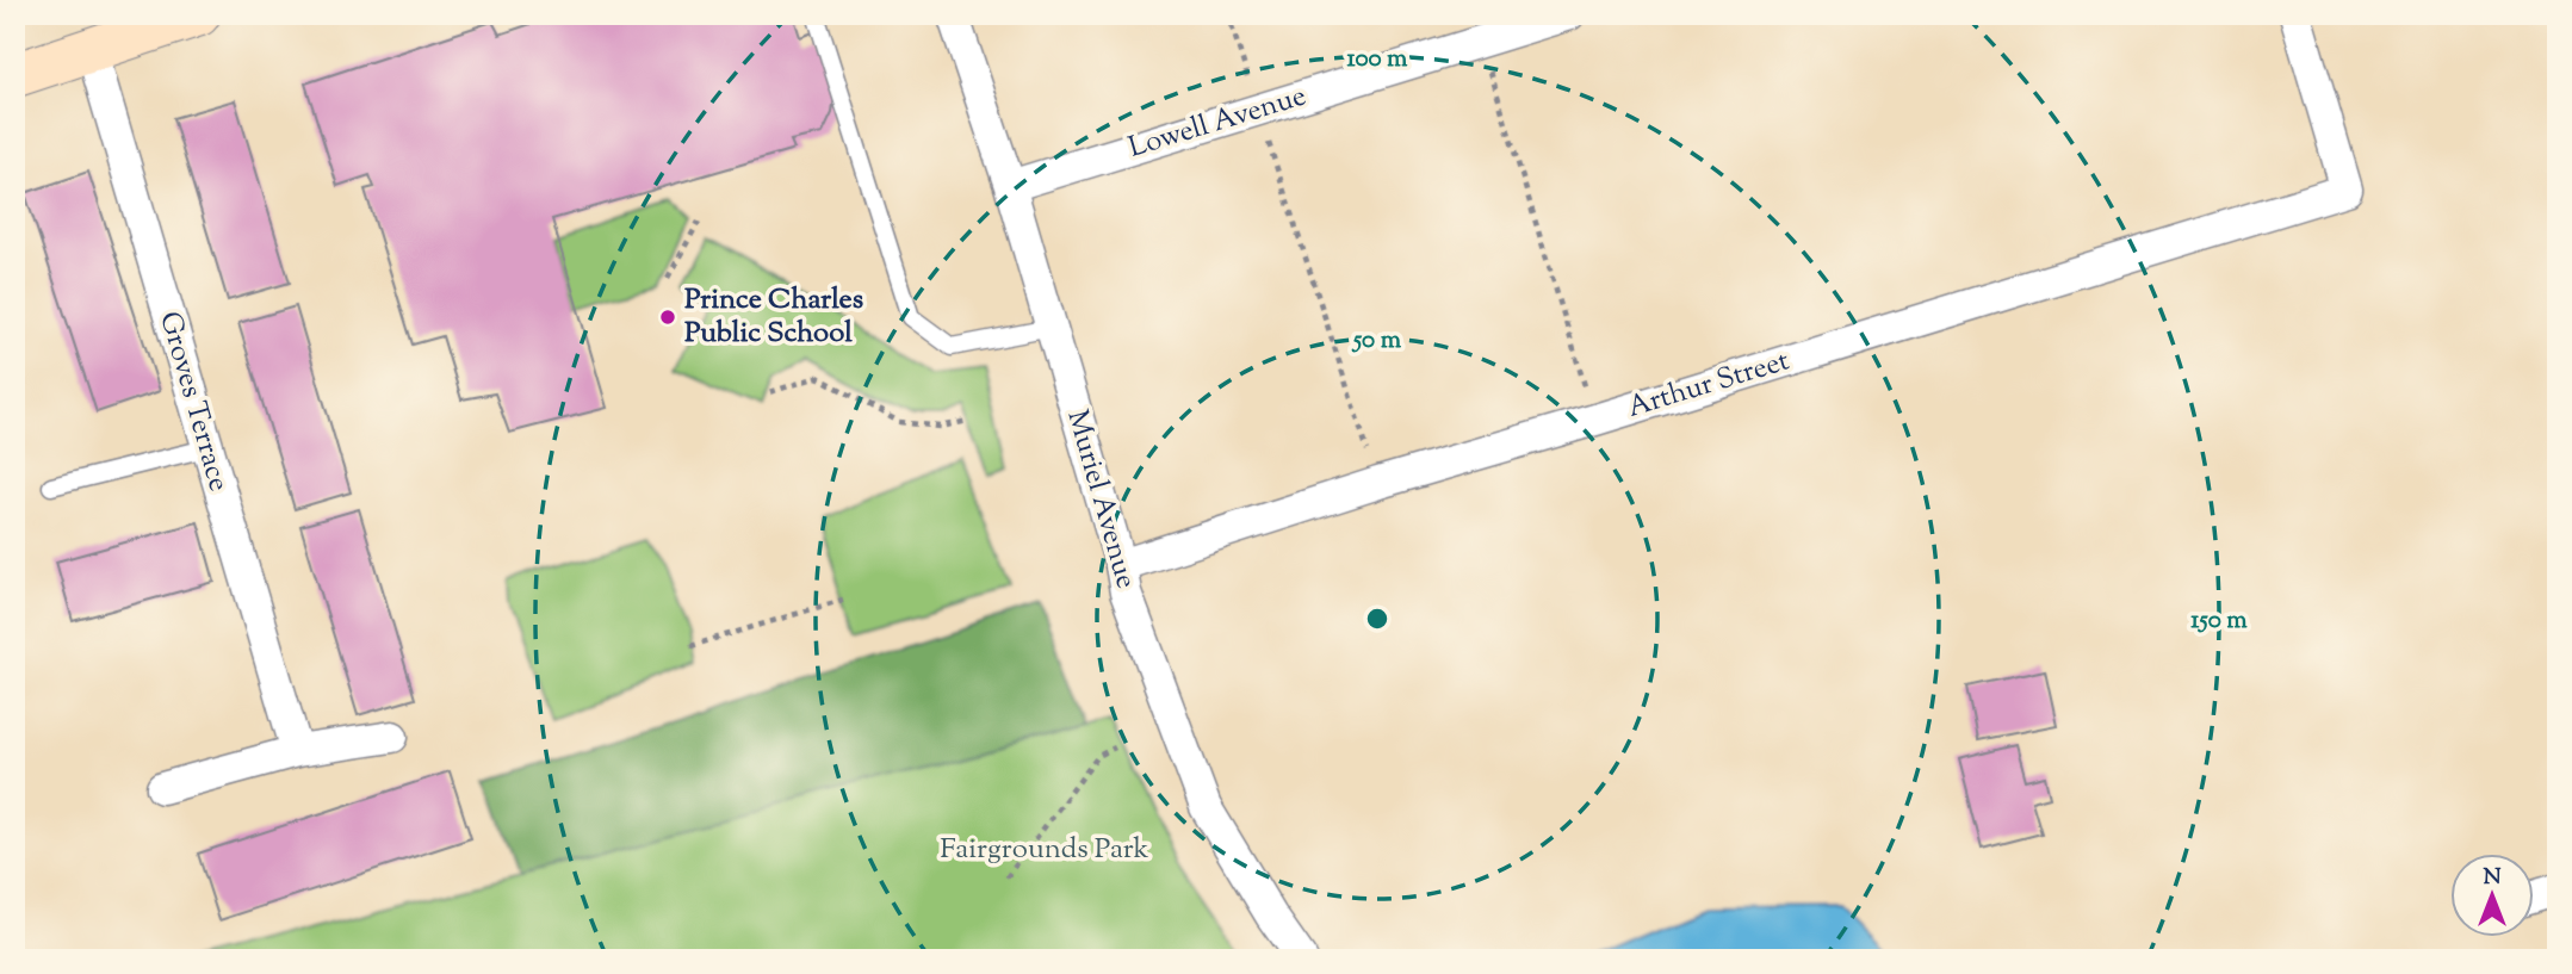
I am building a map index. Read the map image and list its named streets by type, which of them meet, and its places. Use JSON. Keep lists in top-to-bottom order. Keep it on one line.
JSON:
{"streets":{"street":["Lowell Avenue","Arthur Street","Groves Terrace","Muriel Avenue"]},"crossings":[["Lowell Avenue","Muriel Avenue"],["Arthur Street","Muriel Avenue"]],"parks":["Fairgrounds Park"],"places":["Prince Charles Public School"],"north":"top","rings":["100 m","50 m","150 m"]}
